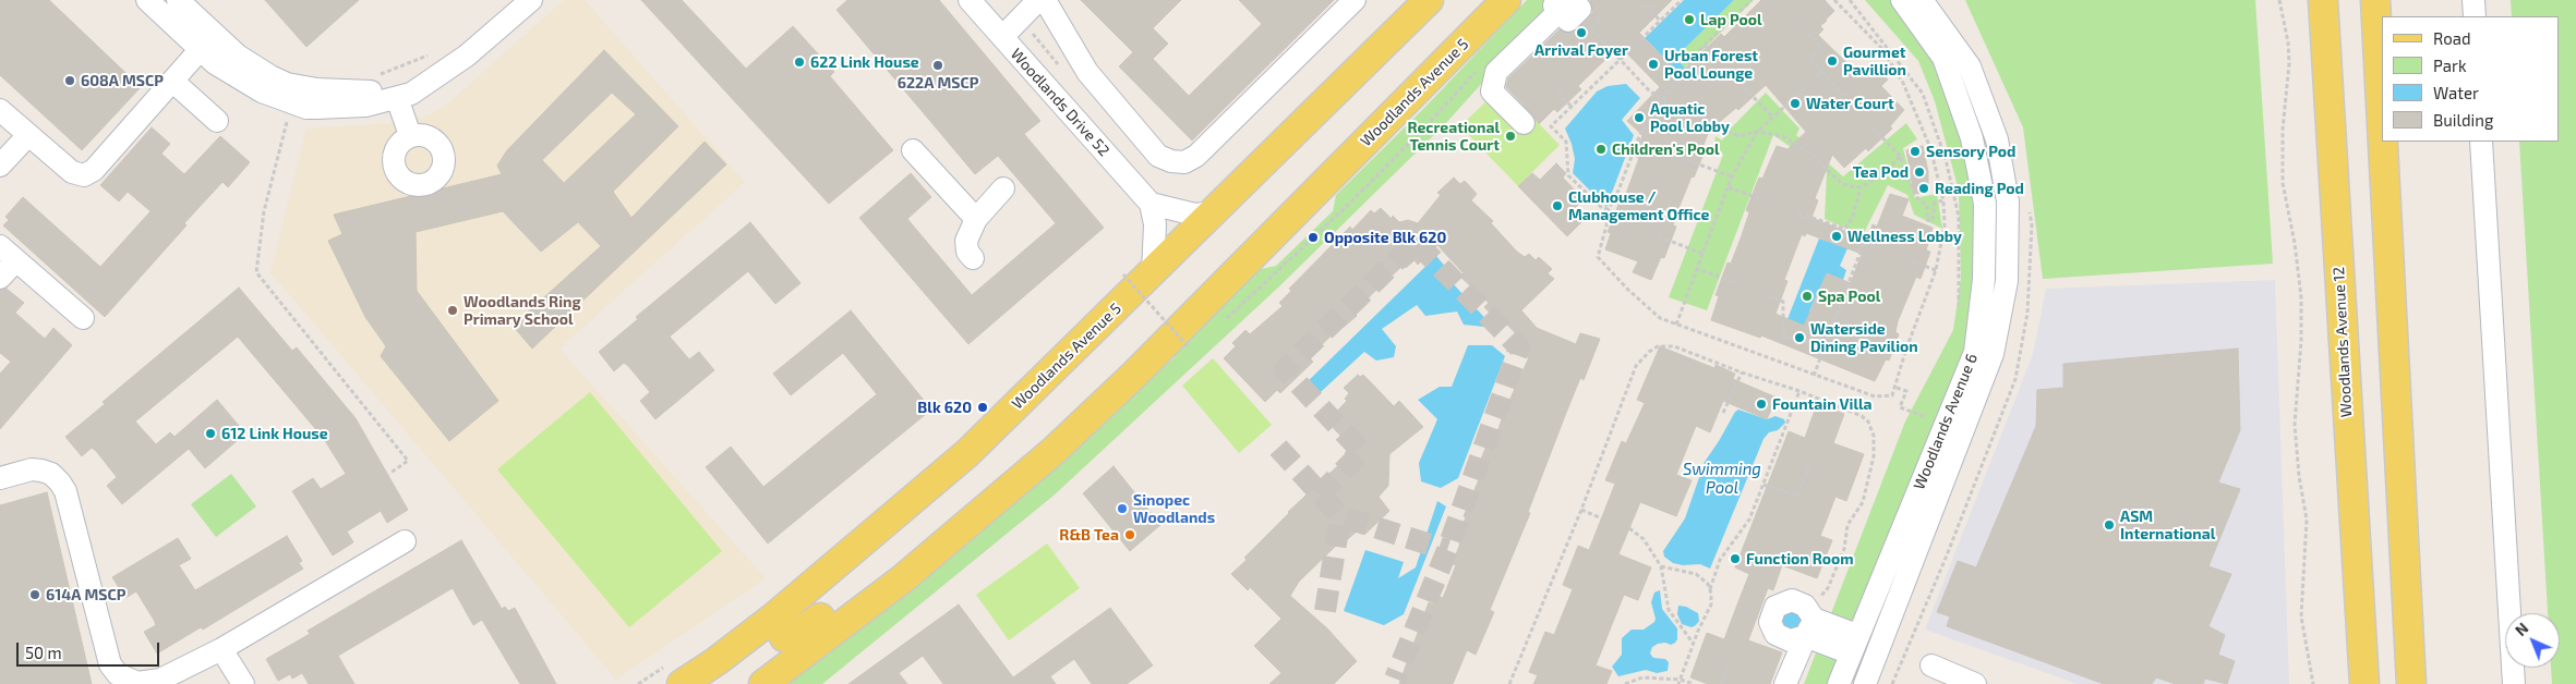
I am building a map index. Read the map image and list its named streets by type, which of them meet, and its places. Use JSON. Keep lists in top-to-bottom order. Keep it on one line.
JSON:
{"streets":{"main road":["Woodlands Avenue 5","Woodlands Avenue 12"],"street":["Woodlands Drive 52","Woodlands Avenue 6"]},"water":["Swimming Pool"],"places":["Lap Pool","Arrival Foyer","Gourmet Pavillion","622 Link House","Urban Forest Pool Lounge","622A MSCP","608A MSCP","Water Court","Aquatic Pool Lobby","Recreational Tennis Court","Children's Pool","Sensory Pod","Tea Pod","Reading Pod","Clubhouse / Management Office","Wellness Lobby","Opposite Blk 620","Spa Pool","Woodlands Ring Primary School","Waterside Dining Pavilion","Fountain Villa","Blk 620","612 Link House","Sinopec Woodlands","ASM International","R&B Tea","Function Room","614A MSCP"],"legend":["Road","Park","Water","Building"],"scale_bar":"50 m","north":"top left"}
